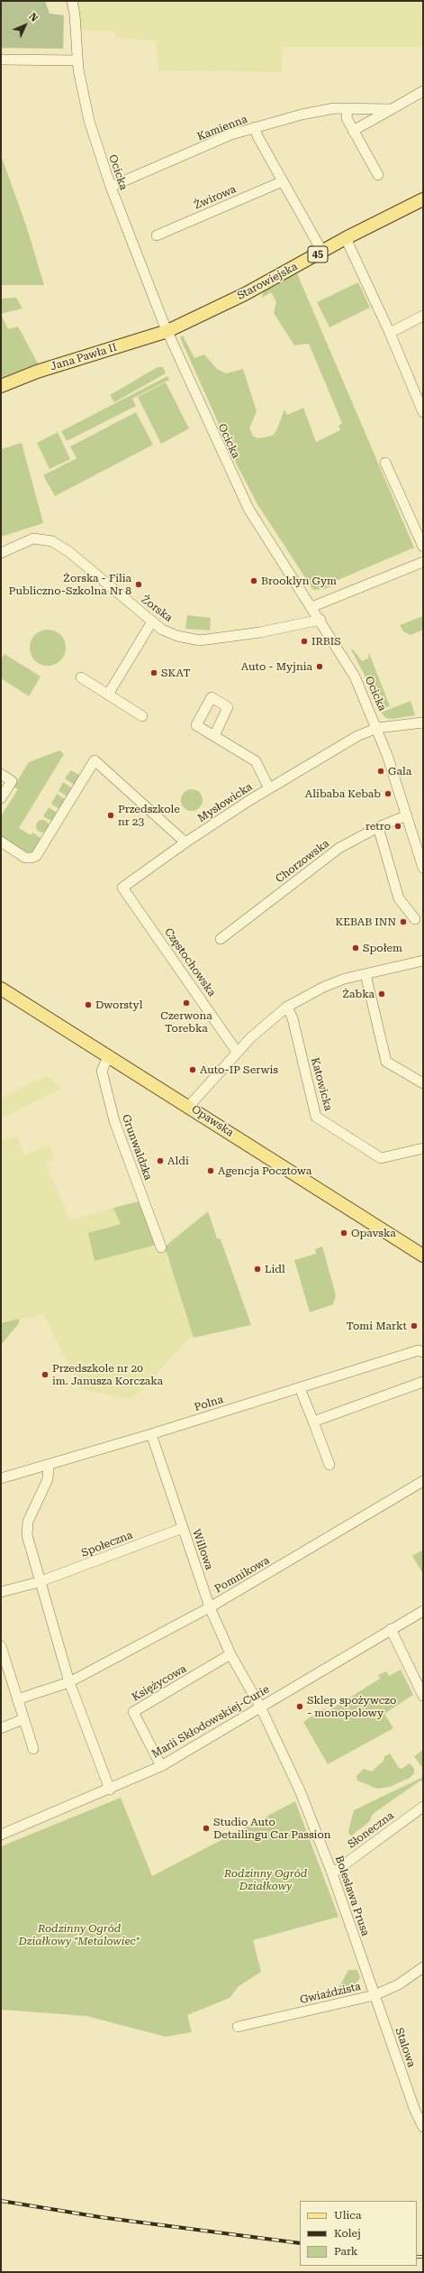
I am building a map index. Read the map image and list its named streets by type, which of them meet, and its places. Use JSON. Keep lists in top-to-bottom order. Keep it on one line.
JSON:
{"streets":{"main road":["45","Starowiejska","Jana Pawła II","Opawska"],"street":["Kamienna","Ocicka","Żwirowa","Żorska","Mysłowicka","Chorzowska","Częstochowska","Katowicka","Grunwaldzka","Polna","Społeczna","Willowa","Pomnikowa","Księżycowa","Marii Skłodowskiej-Curie","Słoneczna","Bolesława Prusa","Gwiaździsta","Stalowa"]},"crossings":[["Kamienna","Ocicka"],["Ocicka","Starowiejska"],["Ocicka","Jana Pawła II"],["Ocicka","Żorska"],["Ocicka","Mysłowicka"],["Ocicka","Chorzowska"],["Starowiejska","Jana Pawła II"],["Mysłowicka","Częstochowska"],["Opawska","Grunwaldzka"],["Polna","Willowa"],["Społeczna","Willowa"],["Willowa","Pomnikowa"],["Willowa","Księżycowa"],["Willowa","Marii Skłodowskiej-Curie"],["Willowa","Bolesława Prusa"],["Księżycowa","Marii Skłodowskiej-Curie"],["Marii Skłodowskiej-Curie","Bolesława Prusa"],["Słoneczna","Bolesława Prusa"],["Bolesława Prusa","Gwiaździsta"],["Bolesława Prusa","Stalowa"],["Gwiaździsta","Stalowa"]],"parks":["Rodzinny Ogród Działkowy","Rodzinny Ogród Działkowy \"Metalowiec\""],"places":["Brooklyn Gym","Żorska - Filia Publiczno-Szkolna Nr 8","IRBIS","Auto - Myjnia","SKAT","Gala","Alibaba Kebab","Przedszkole nr 23","retro","KEBAB INN","Społem","Żabka","Czerwona Torebka","Dworstyl","Auto-IP Serwis","Aldi","Agencja Pocztowa","Opavska","Lidl","Tomi Markt","Przedszkole nr 20 im. Janusza Korczaka","Sklep spożywczo - monopolowy","Studio Auto Detailingu Car Passion"],"legend":["Ulica","Kolej","Park"],"north":"top right"}
